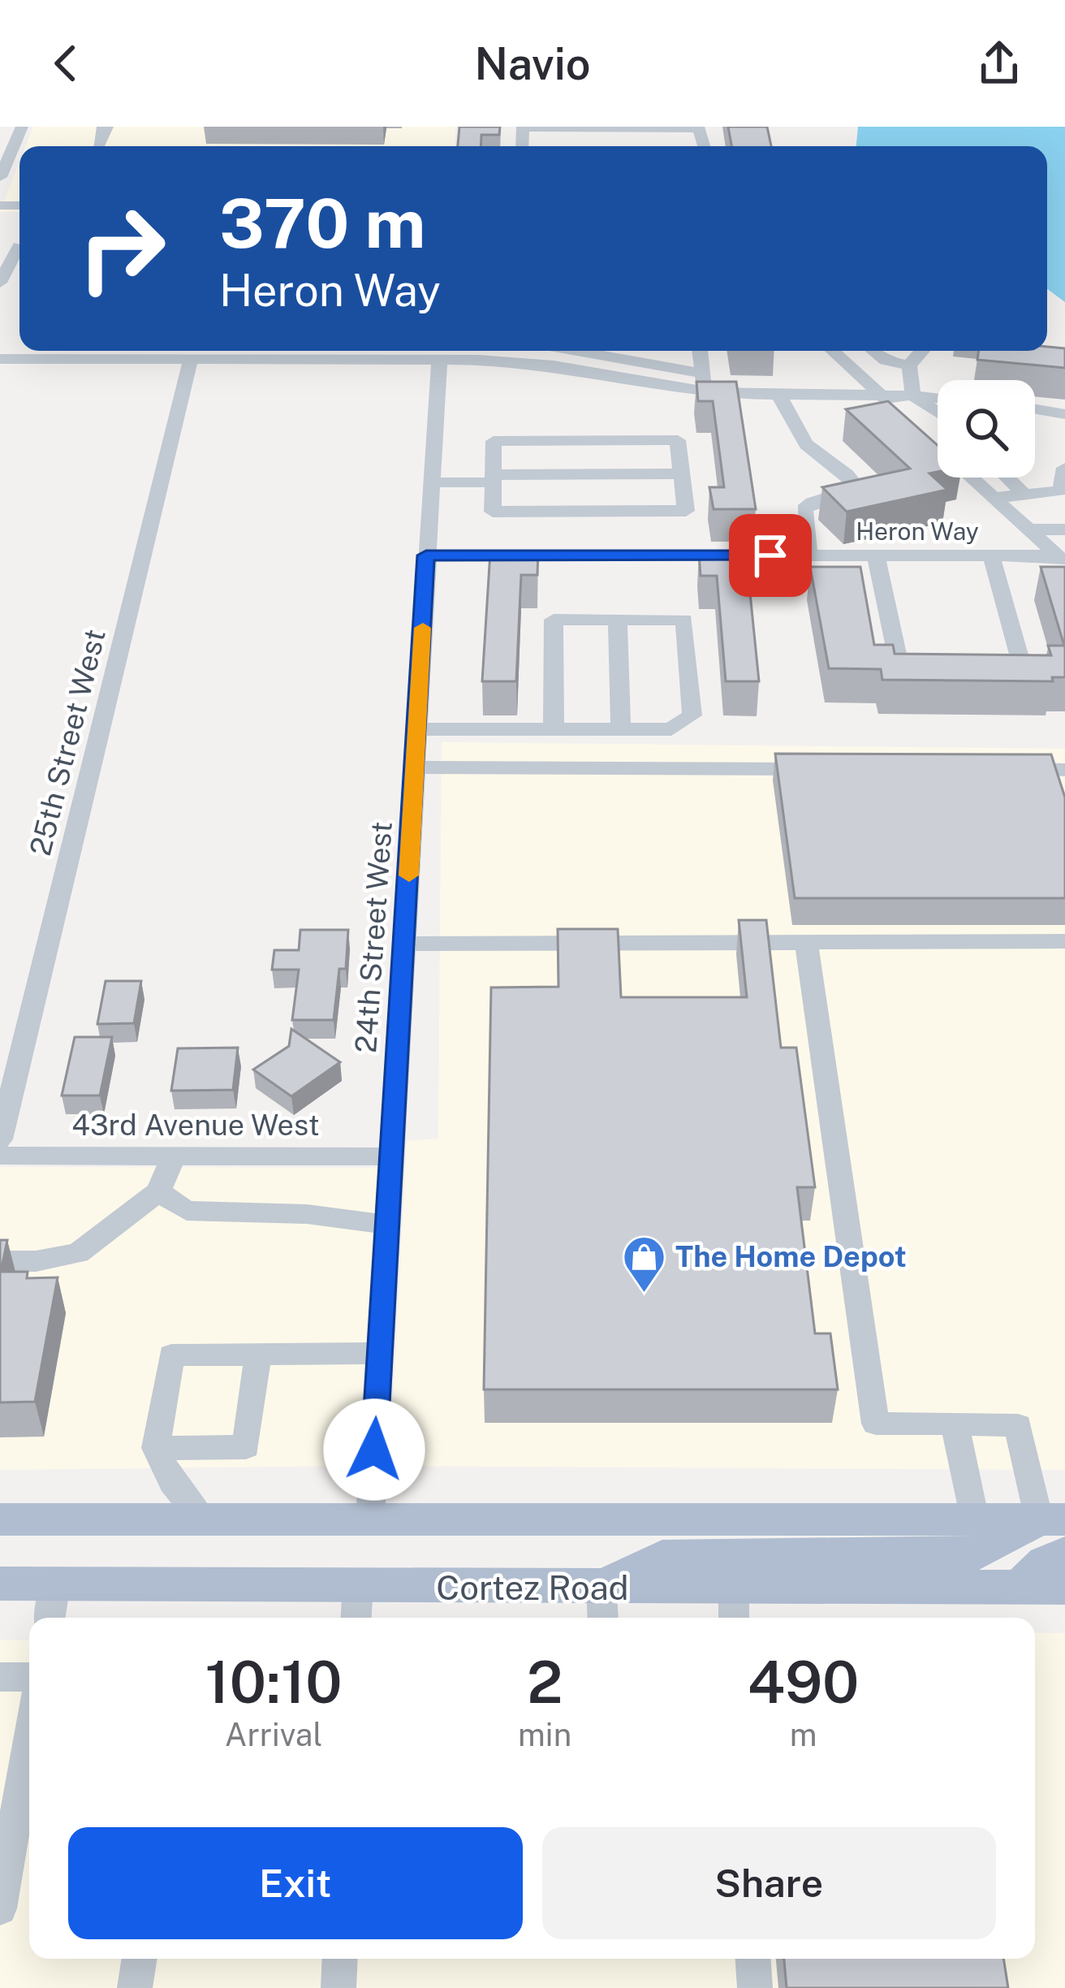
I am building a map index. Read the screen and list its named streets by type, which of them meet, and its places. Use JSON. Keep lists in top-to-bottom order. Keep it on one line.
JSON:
{"streets":{"main road":["Cortez Road"],"street":["Heron Way","25th Street West","24th Street West","43rd Avenue West"]},"crossings":[["Heron Way","24th Street West"],["24th Street West","43rd Avenue West"]],"places":{"shop":["The Home Depot"]},"page":{"header":"Navio","turn":["370 m","Heron Way"],"eta":["10:10","Arrival","2","min","490","m"],"buttons":["Exit","Share"]}}
